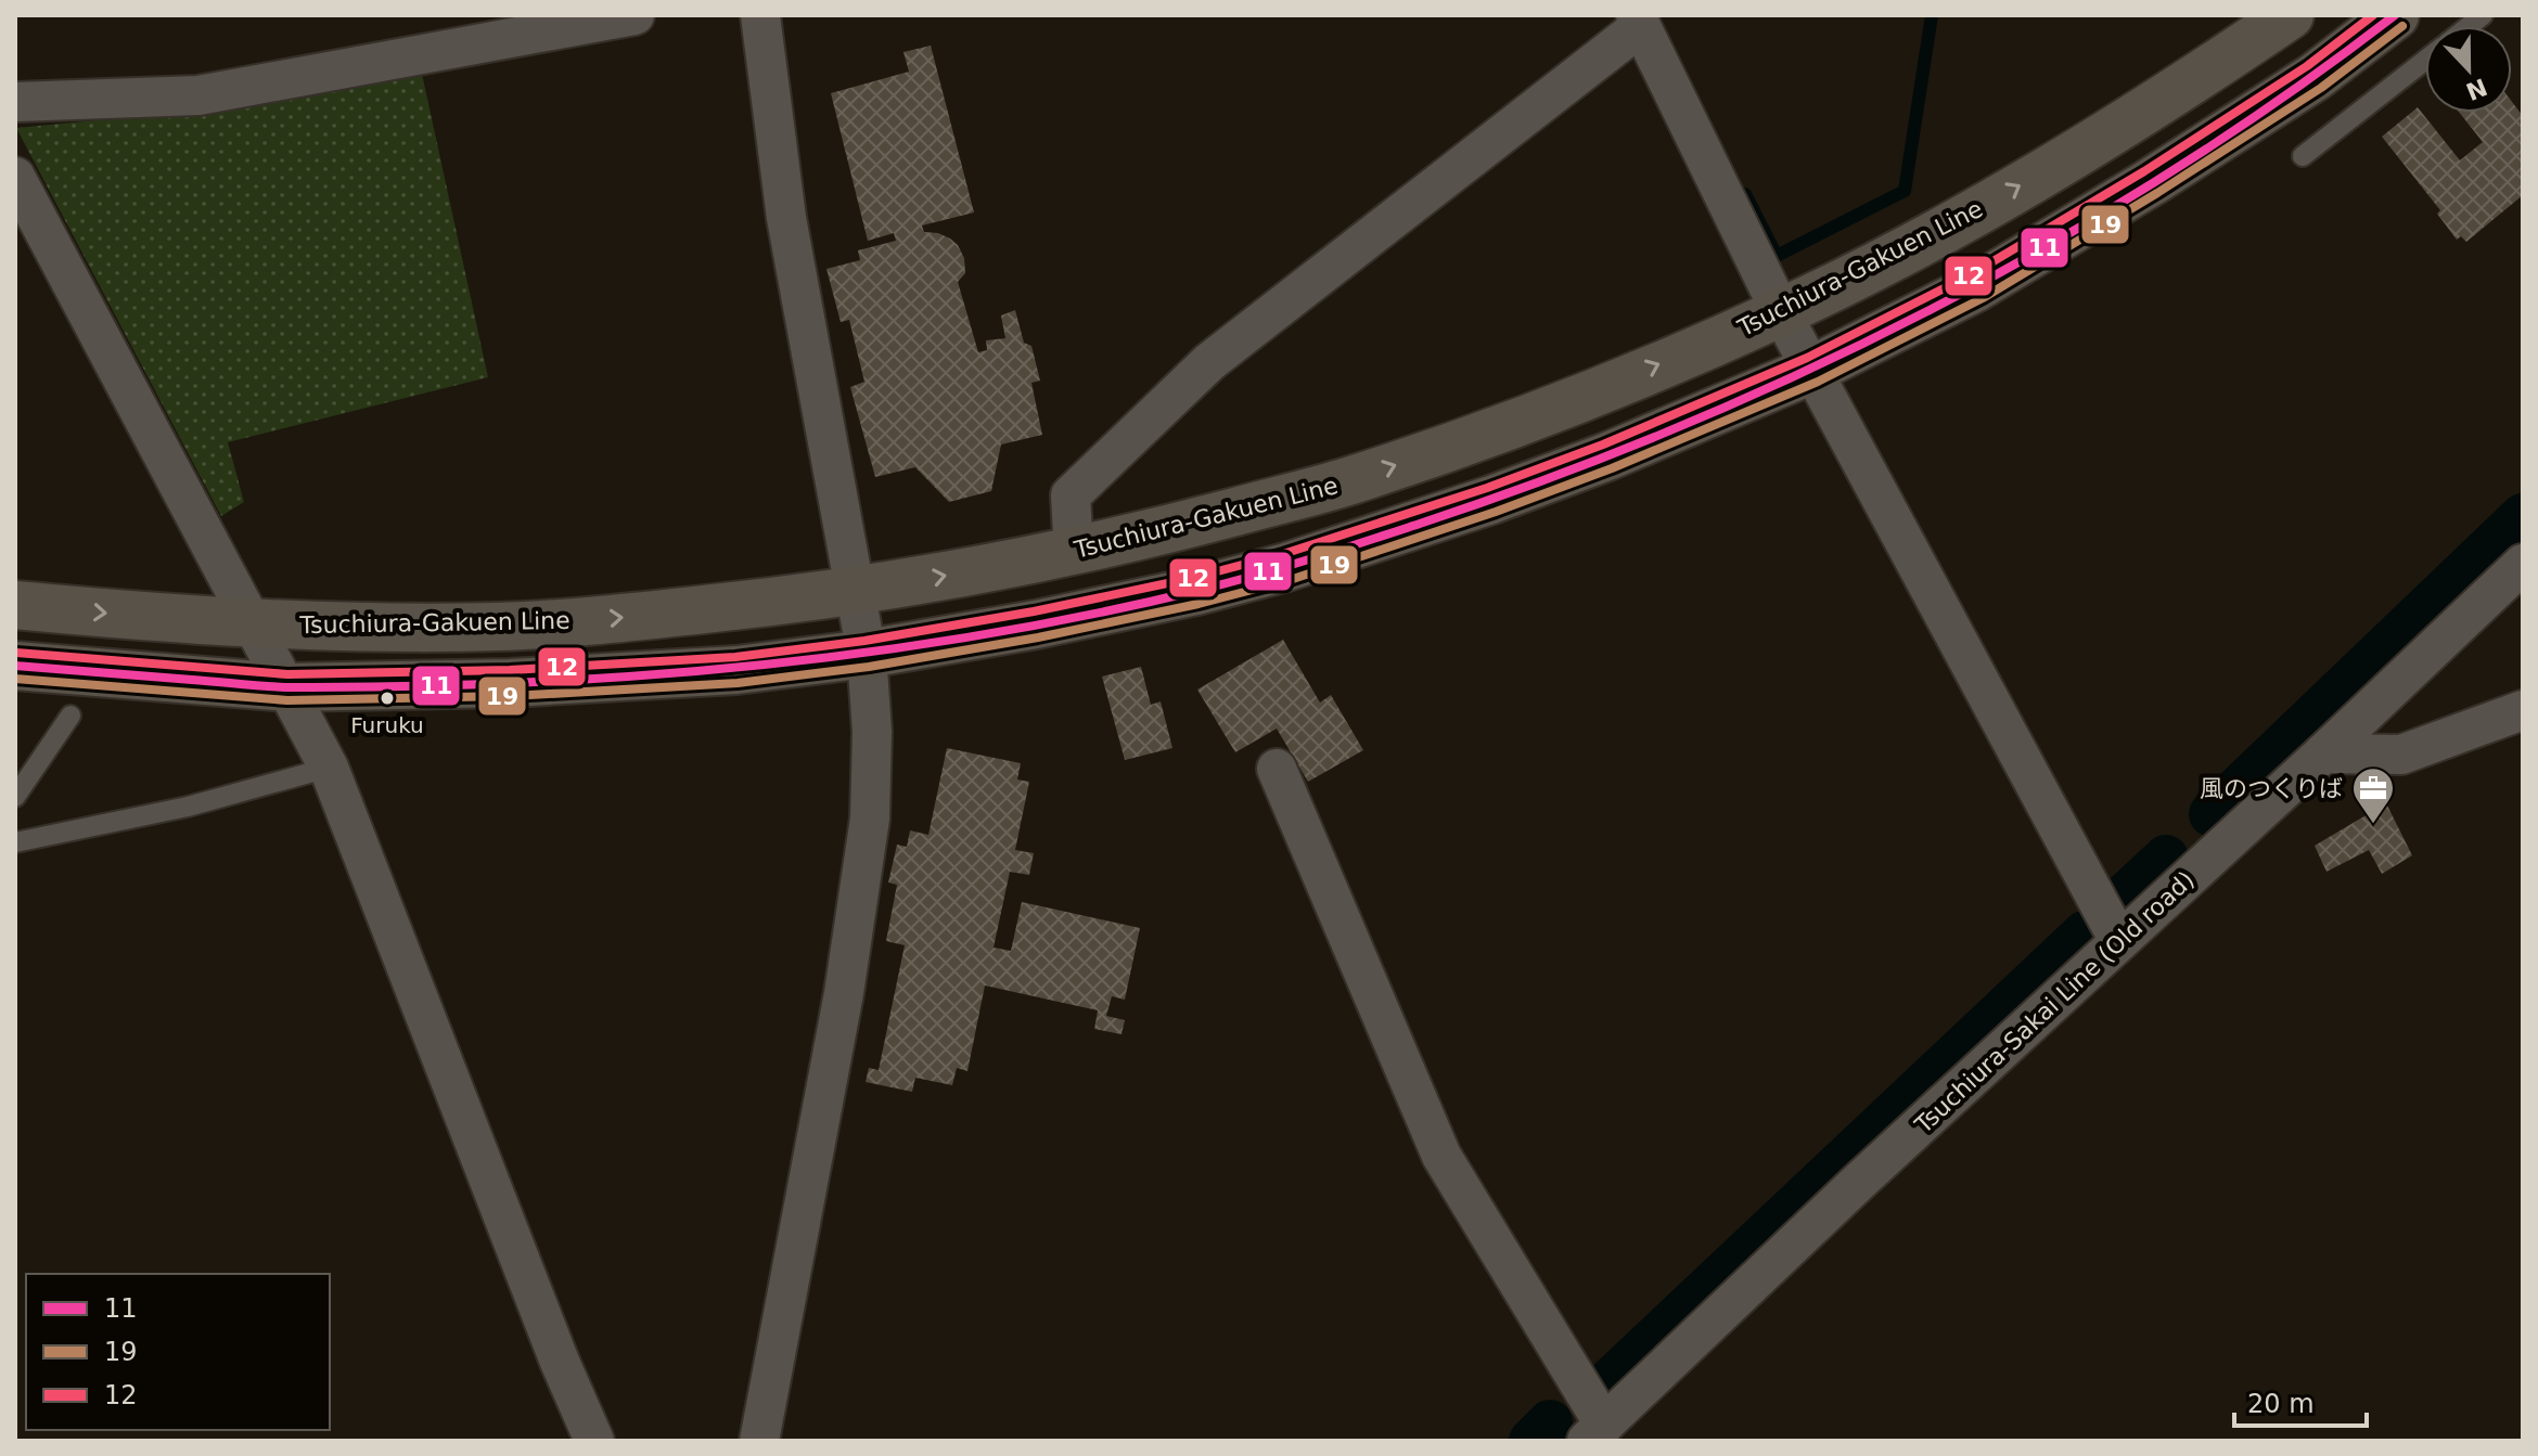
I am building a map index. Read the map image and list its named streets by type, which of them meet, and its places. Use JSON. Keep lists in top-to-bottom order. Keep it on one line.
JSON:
{"streets":{"main road":["Tsuchiura-Gakuen Line"],"street":["Tsuchiura-Sakai Line (Old road)"]},"places":{"other":["Furuku"],"office":["風のつくりば"]},"lines":["transit line 11","transit line 12","transit line 19"],"legend":["11","19","12"],"scale_bar":"20 m","north":"bottom"}
